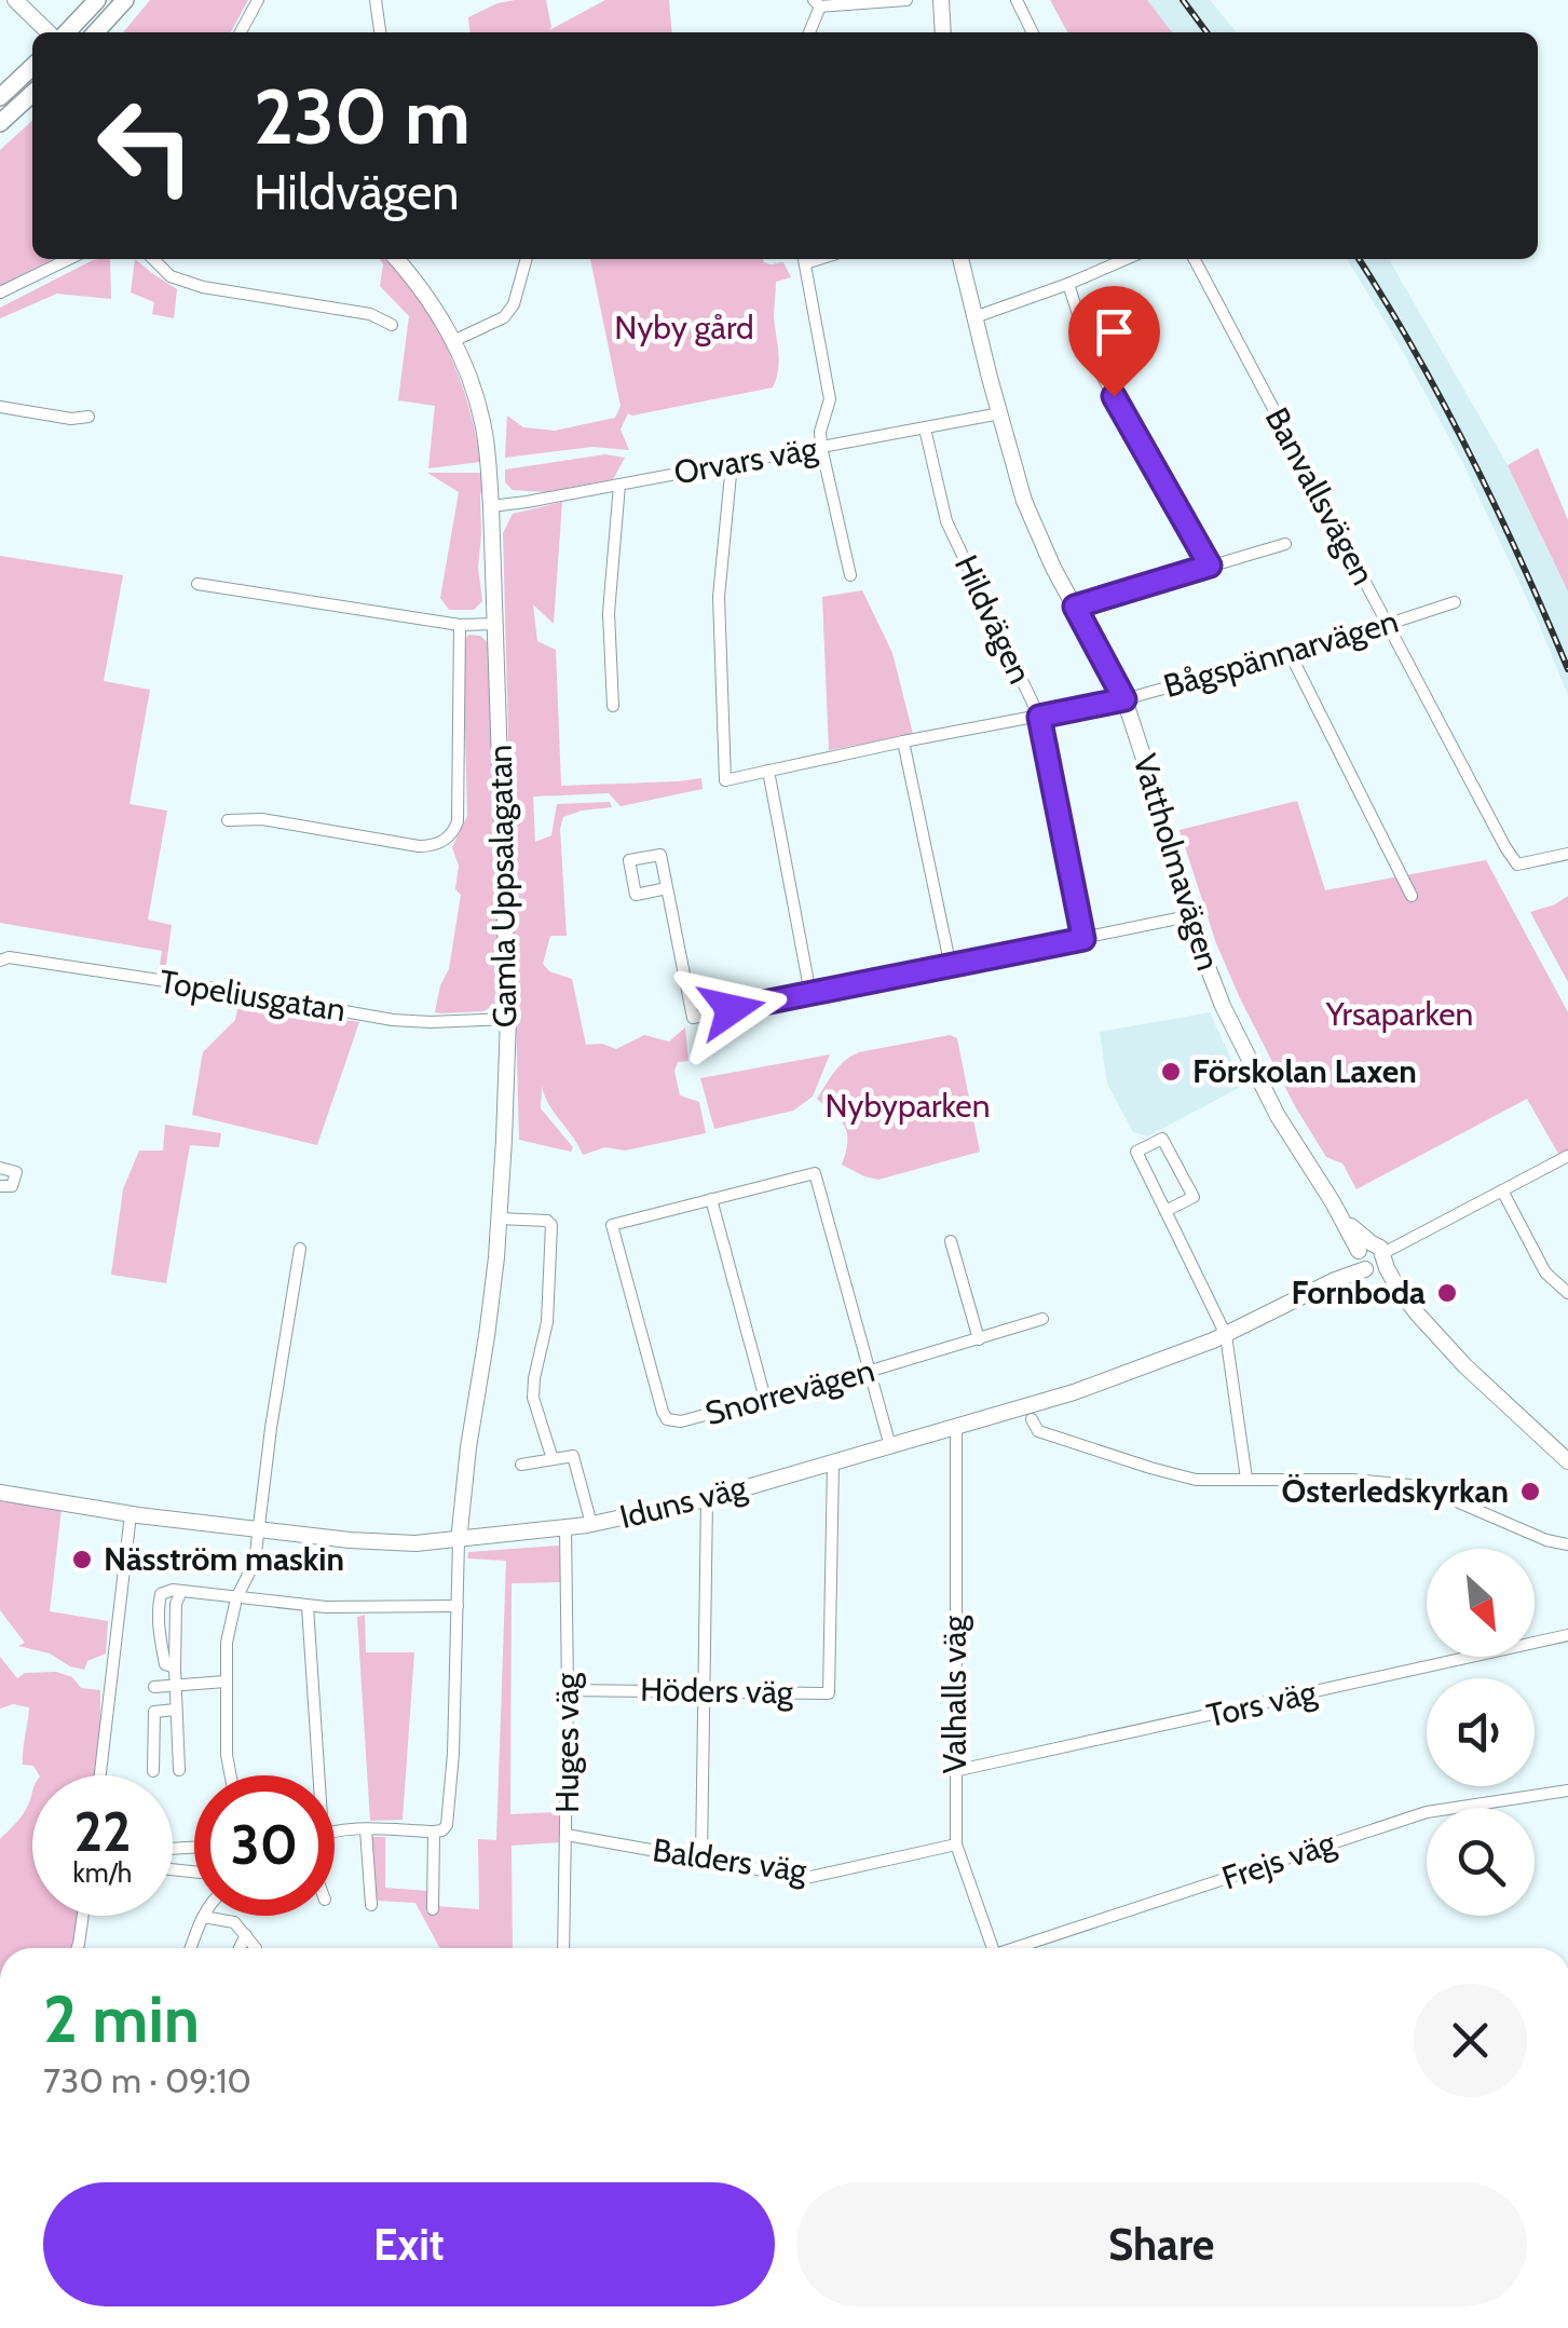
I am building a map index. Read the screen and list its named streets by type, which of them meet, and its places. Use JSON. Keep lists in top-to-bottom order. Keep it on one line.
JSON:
{"streets":{"street":["Orvars väg","Banvallsvägen","Hildvägen","Bågspännarvägen","Vattholmavägen","Gamla Uppsalagatan","Topeliusgatan","Snorrevägen","Iduns väg","Höders väg","Valhalls väg","Tors väg","Huges väg","Balders väg","Frejs väg"]},"crossings":[["Orvars väg","Hildvägen"],["Orvars väg","Bågspännarvägen"],["Orvars väg","Vattholmavägen"],["Orvars väg","Gamla Uppsalagatan"],["Banvallsvägen","Bågspännarvägen"],["Hildvägen","Bågspännarvägen"],["Bågspännarvägen","Vattholmavägen"],["Vattholmavägen","Iduns väg"],["Gamla Uppsalagatan","Topeliusgatan"],["Gamla Uppsalagatan","Iduns väg"],["Iduns väg","Höders väg"],["Iduns väg","Valhalls väg"],["Iduns väg","Huges väg"],["Höders väg","Huges väg"],["Valhalls väg","Tors väg"],["Valhalls väg","Balders väg"],["Huges väg","Balders väg"]],"parks":["Nyby gård","Yrsaparken","Nybyparken"],"places":["Förskolan Laxen","Fornboda","Österledskyrkan","Näsström maskin"],"north":"bottom right","page":{"turn":["230 m","Hildvägen"],"speed":"22 km/h","limit":"30","heading":["2 min","730 m · 09:10"],"buttons":["Exit","Share"]}}
